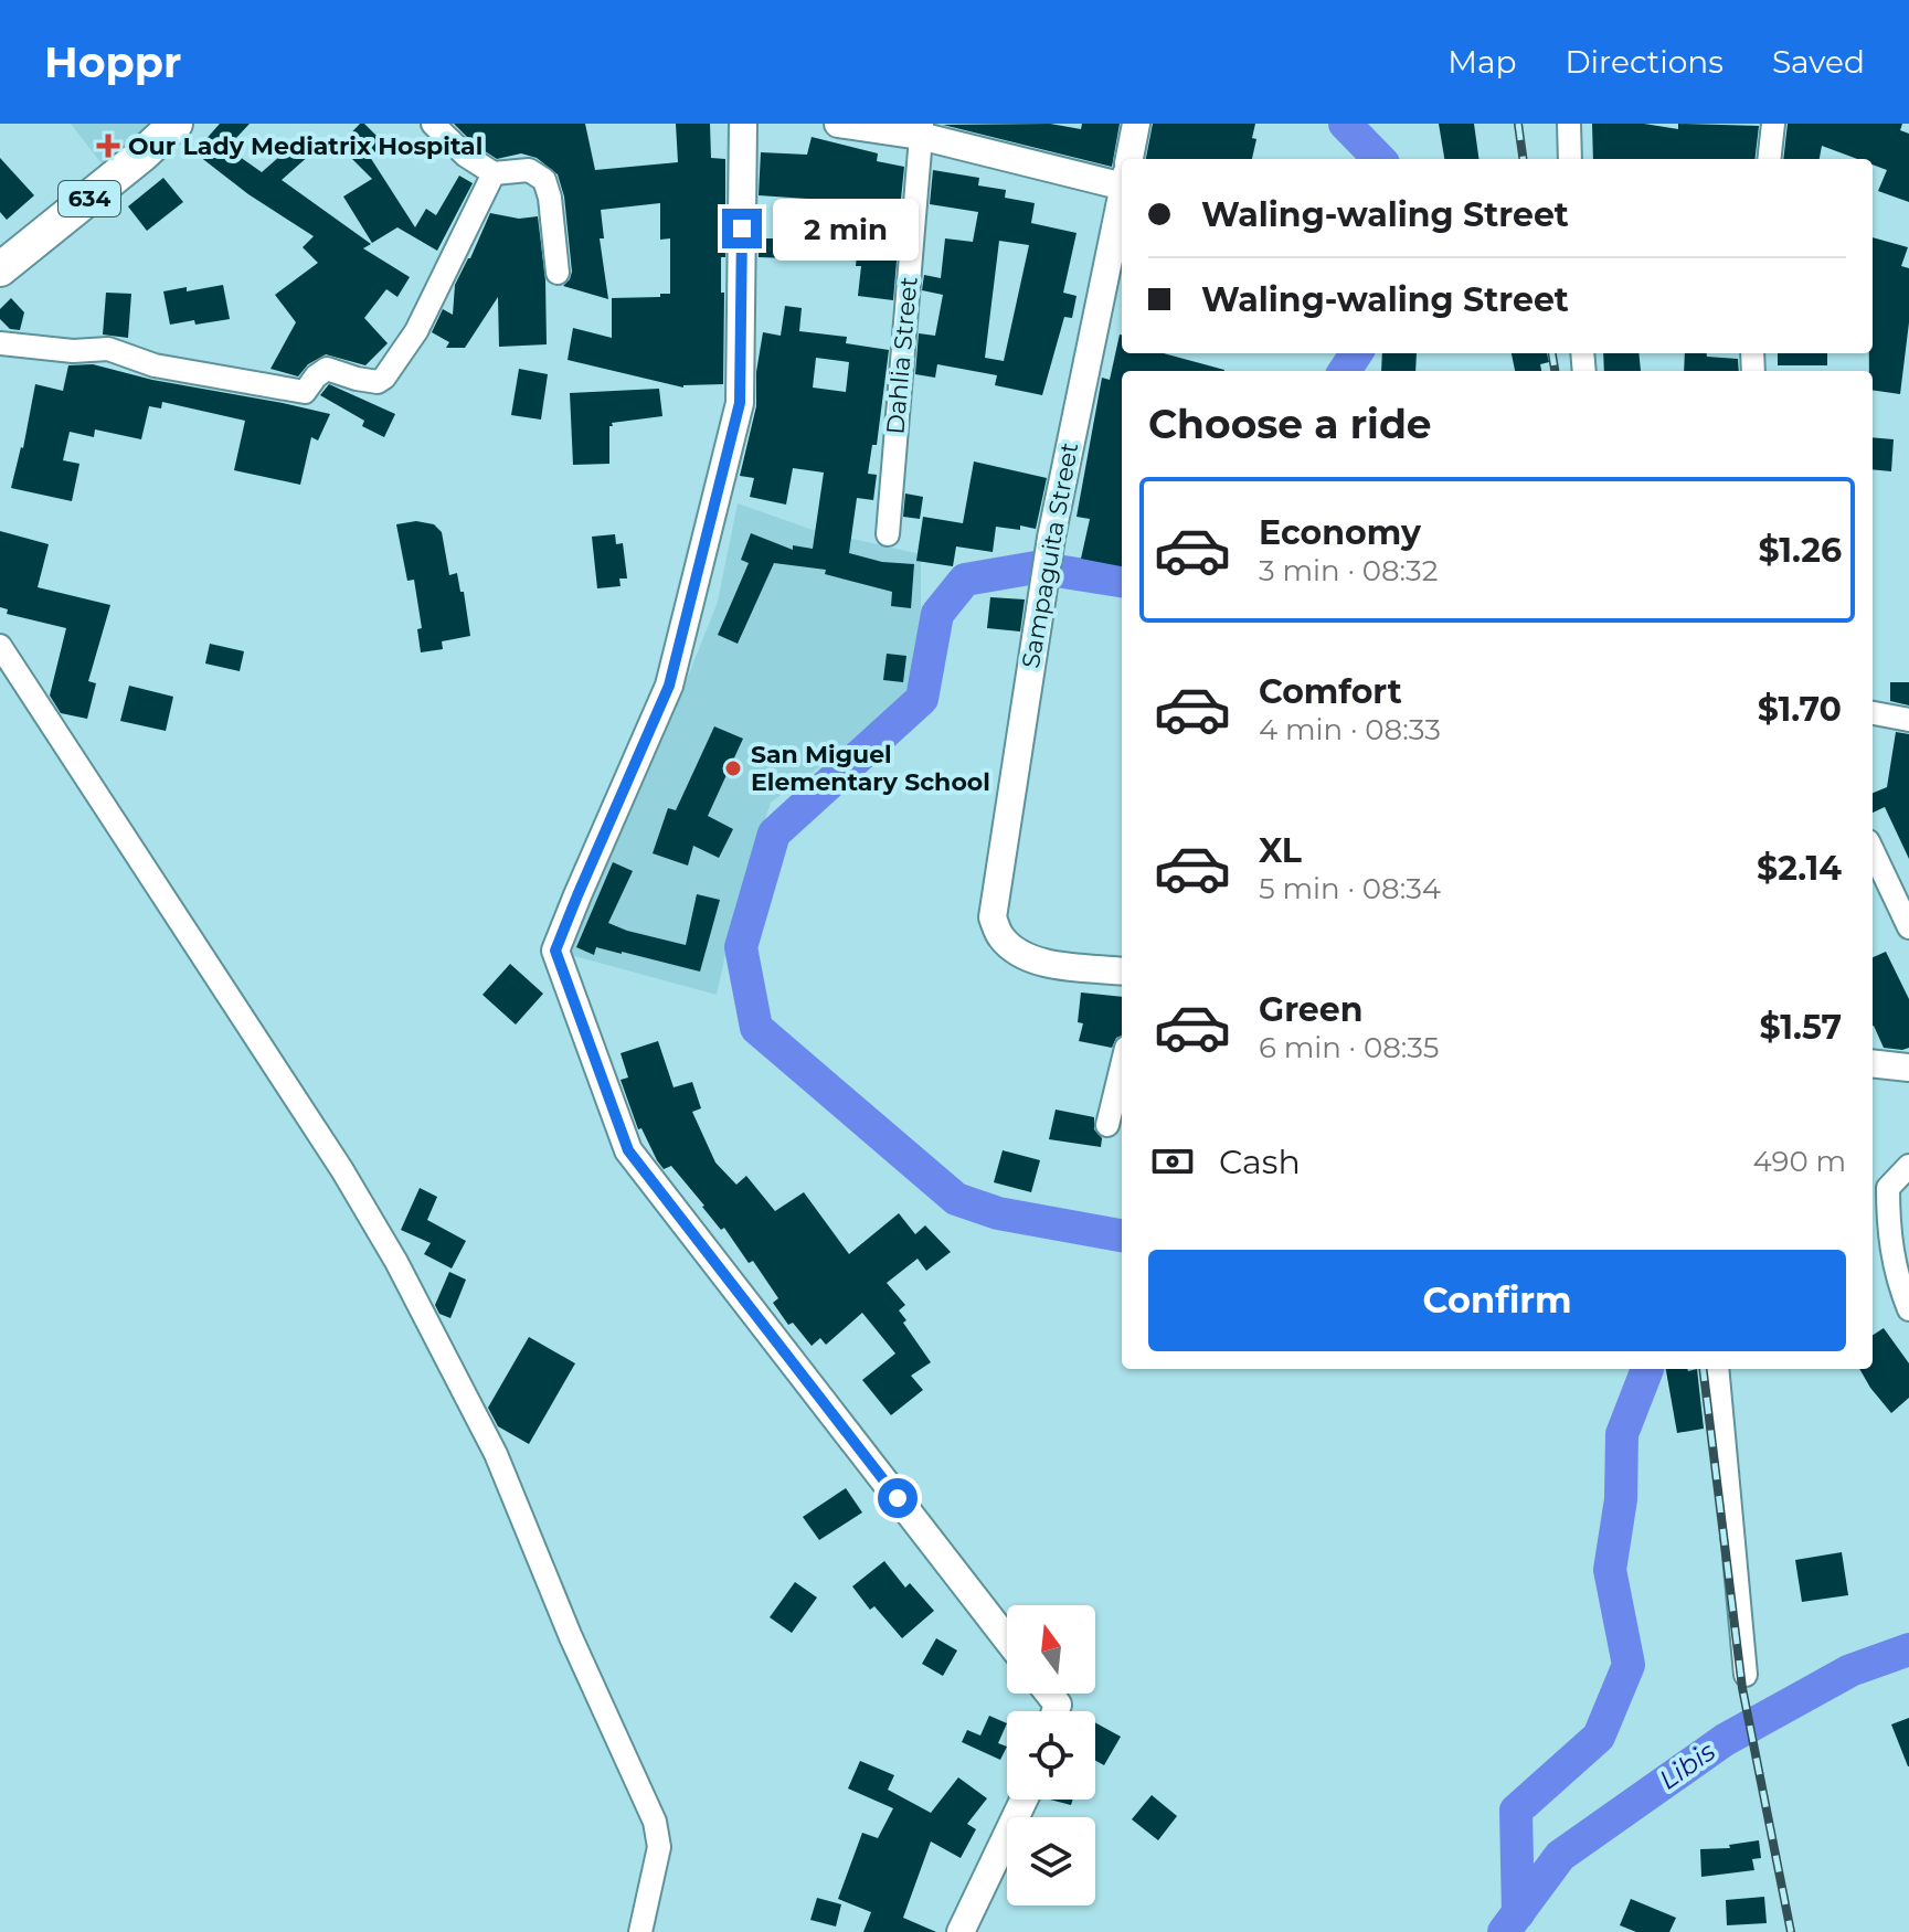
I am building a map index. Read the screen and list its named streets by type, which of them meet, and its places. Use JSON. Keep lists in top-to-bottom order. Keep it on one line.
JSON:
{"streets":{"main road":["634"],"street":["Dahlia Street","Sampaguita Street"]},"water":["Libis"],"places":{"health":["Our Lady Mediatrix Hospital"],"other":["San Miguel Elementary School"]},"north":"top","page":{"header":"Hoppr","nav":["Map","Directions","Saved"],"banner":["Waling-waling Street","Waling-waling Street"],"bubble":"2 min","heading":"Choose a ride","list":[{"name":"Economy","note":"3 min · 08:32","value":"$1.26"},{"name":"Comfort","note":"4 min · 08:33","value":"$1.70"},{"name":"XL","note":"5 min · 08:34","value":"$2.14"},{"name":"Green","note":"6 min · 08:35","value":"$1.57"}],"pay":["Cash","490 m"],"buttons":"Confirm"}}
